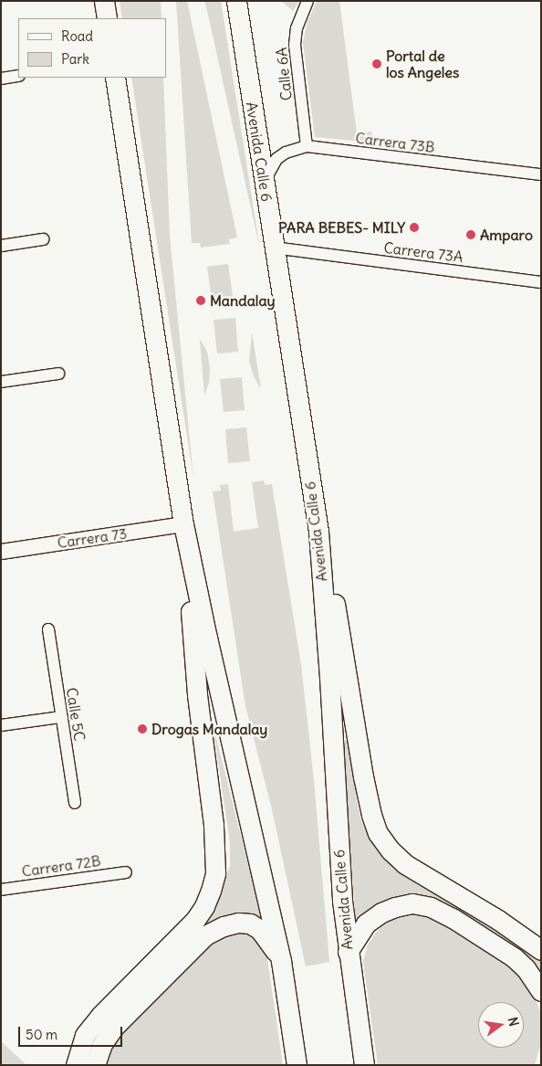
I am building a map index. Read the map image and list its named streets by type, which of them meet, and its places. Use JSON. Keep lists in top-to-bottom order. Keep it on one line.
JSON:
{"streets":{"highway":["Avenida Calle 6"],"street":["Calle 6A","Carrera 73B","Carrera 73A","Carrera 73","Calle 5C","Carrera 72B"]},"crossings":[["Calle 6A","Carrera 73B"],["Carrera 73B","Avenida Calle 6"],["Avenida Calle 6","Carrera 73A"]],"places":["Portal de los Angeles","PARA BEBES- MILY","Amparo","Mandalay","Drogas Mandalay"],"legend":["Road","Park"],"scale_bar":"50 m","north":"right"}
